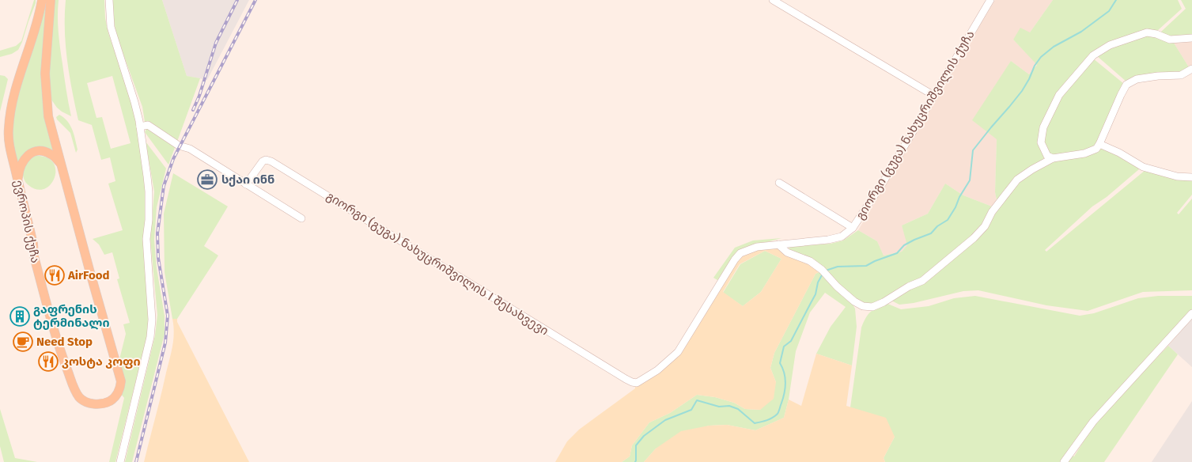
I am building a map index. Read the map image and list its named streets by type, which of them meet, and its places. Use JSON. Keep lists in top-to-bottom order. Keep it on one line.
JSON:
{"streets":{"main road":["ევროპის ქუჩა"],"street":["გიორგი (გუგა) ნახუცრიშვილის ქუჩა","გიორგი (გუგა) ნახუცრიშვილის I შესახვევი"]},"crossings":[["გიორგი (გუგა) ნახუცრიშვილის ქუჩა","გიორგი (გუგა) ნახუცრიშვილის I შესახვევი"]],"places":{"office":["სქაი ინნ"],"restaurant":["AirFood","კოსტა კოფი"],"building":["გაფრენის ტერმინალი"],"cafe":["Need Stop"]}}
